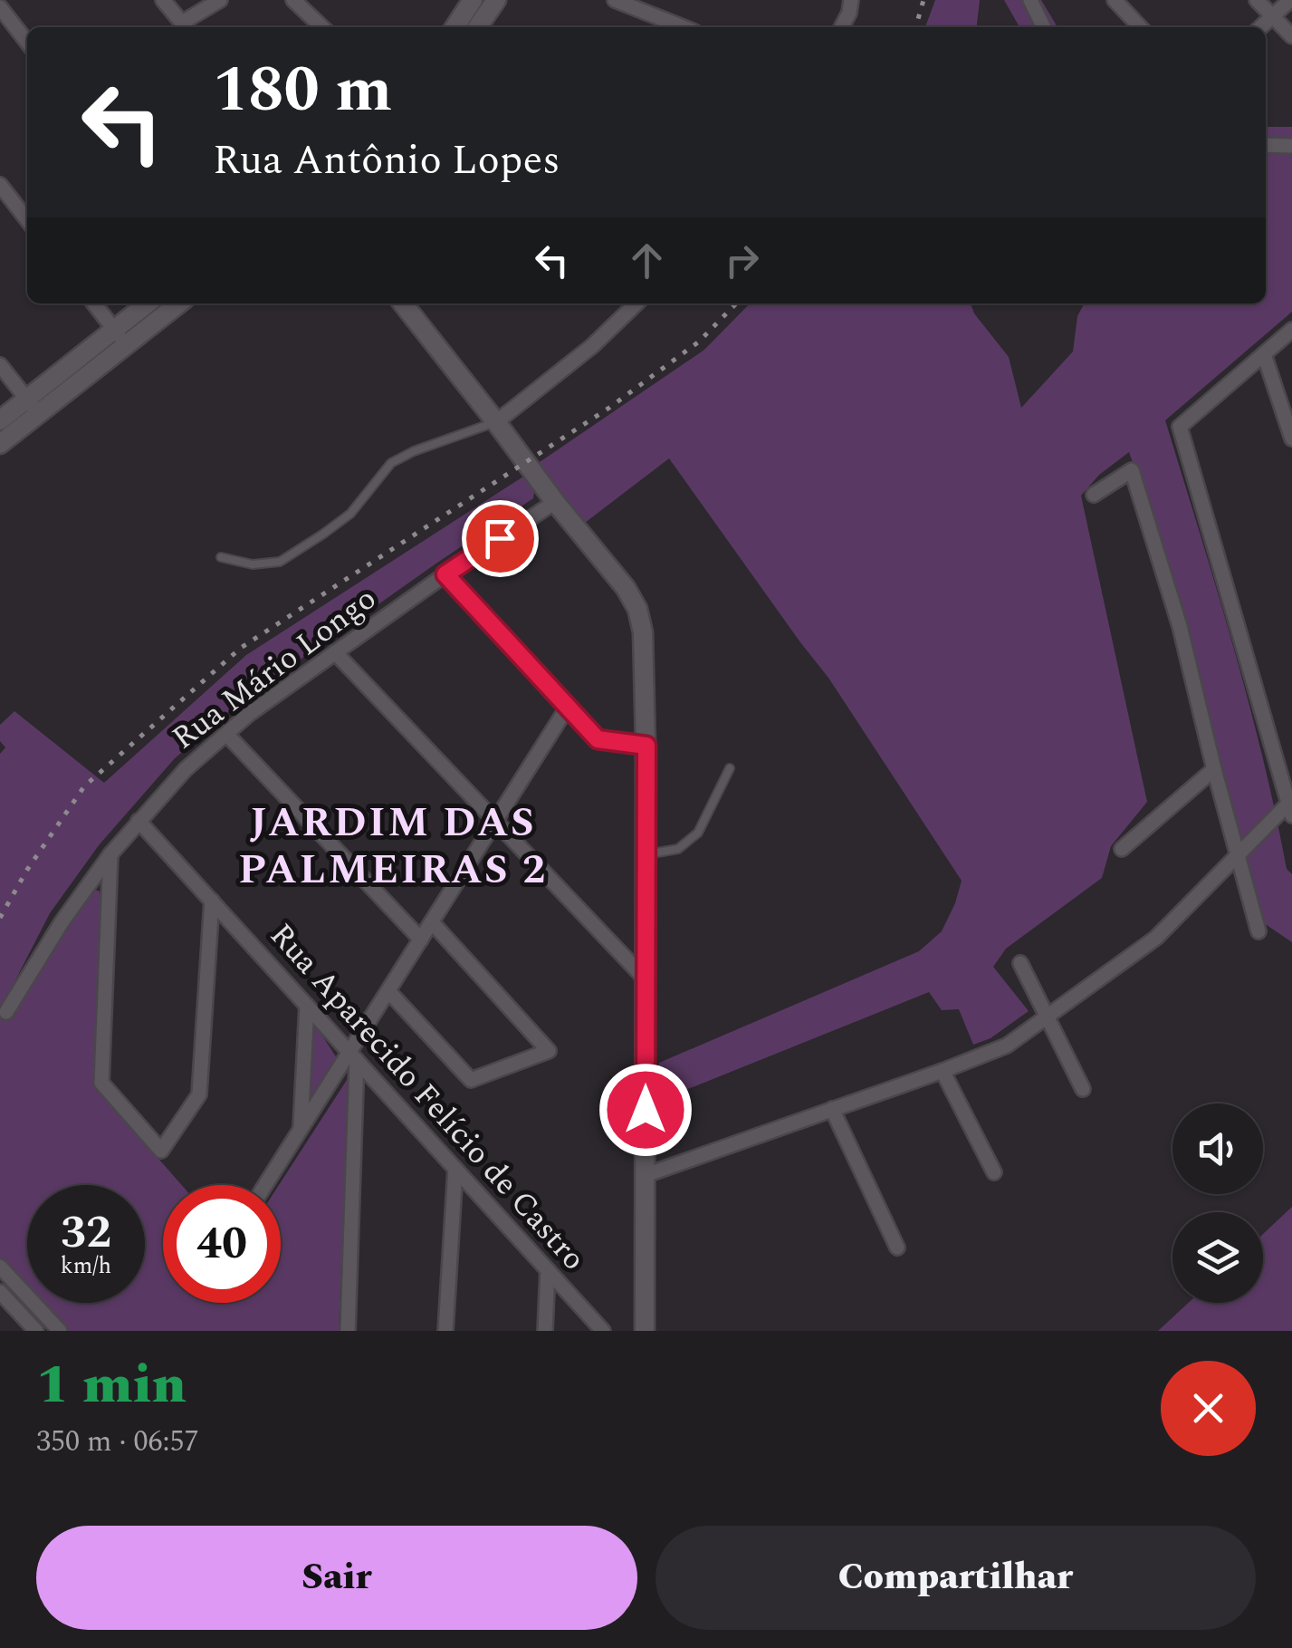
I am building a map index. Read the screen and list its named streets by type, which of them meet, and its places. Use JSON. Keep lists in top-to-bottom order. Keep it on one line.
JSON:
{"streets":{"street":["Rua Mário Longo","Rua Aparecido Felício de Castro"]},"crossings":[["Rua Mário Longo","Rua Aparecido Felício de Castro"]],"districts":["JARDIM DAS PALMEIRAS 2"],"page":{"turn":["180 m","Rua Antônio Lopes"],"speed":"32 km/h","limit":"40","heading":["1 min","350 m · 06:57"],"buttons":["Sair","Compartilhar"]}}
